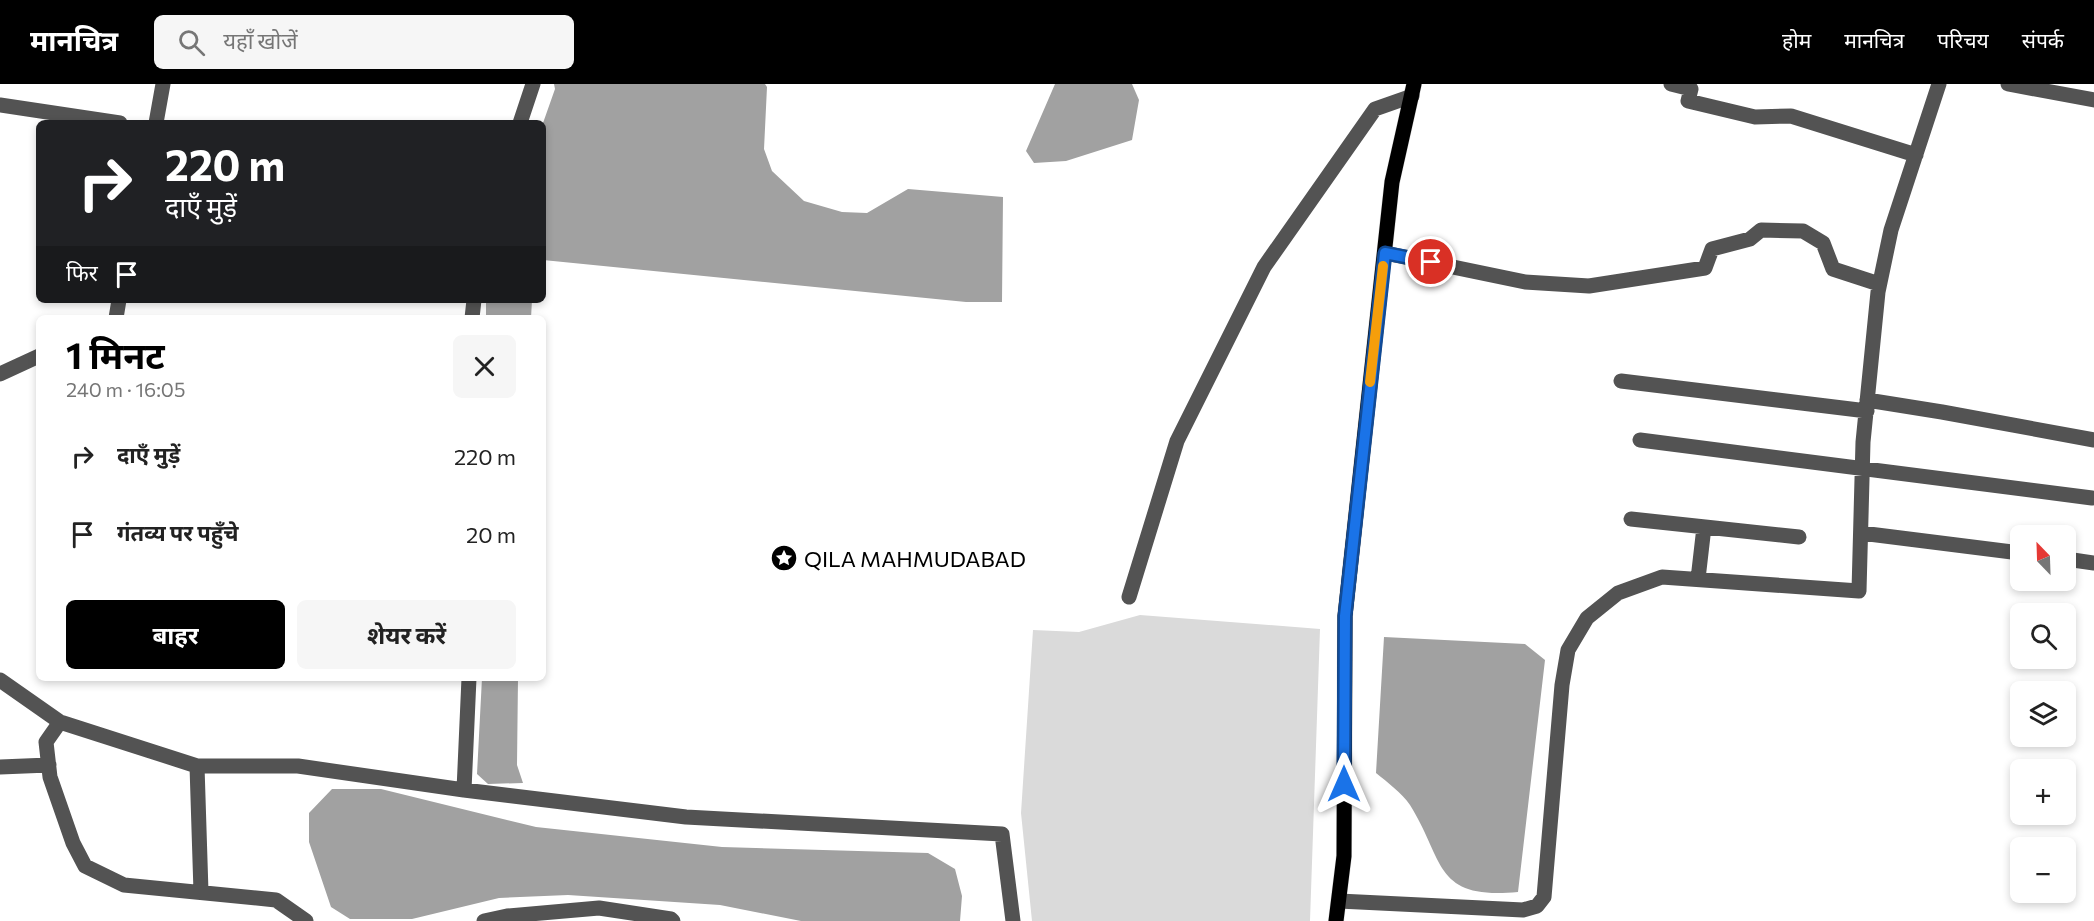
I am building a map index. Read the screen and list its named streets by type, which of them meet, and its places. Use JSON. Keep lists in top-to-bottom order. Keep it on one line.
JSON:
{"places":{"place":["QILA MAHMUDABAD"]},"north":"top left","page":{"header":"मानचित्र","search":"यहाँ खोजें","nav":["होम","मानचित्र","परिचय","संपर्क"],"turn":["220 m","दाएँ मुड़ें"],"then":"फिर","heading":["1 मिनट","240 m · 16:05"],"list":[{"name":"दाएँ मुड़ें","value":"220 m"},{"name":"गंतव्य पर पहुँचे","value":"20 m"}],"map_buttons":["+","−"],"buttons":["बाहर","शेयर करें"]}}
